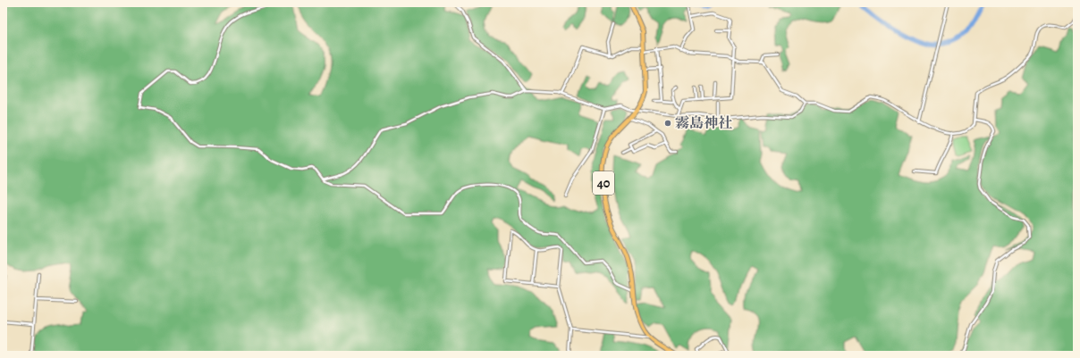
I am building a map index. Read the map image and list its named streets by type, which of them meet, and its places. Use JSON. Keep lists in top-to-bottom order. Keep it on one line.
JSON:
{"streets":{"main road":["40"]},"places":["霧島神社"]}
